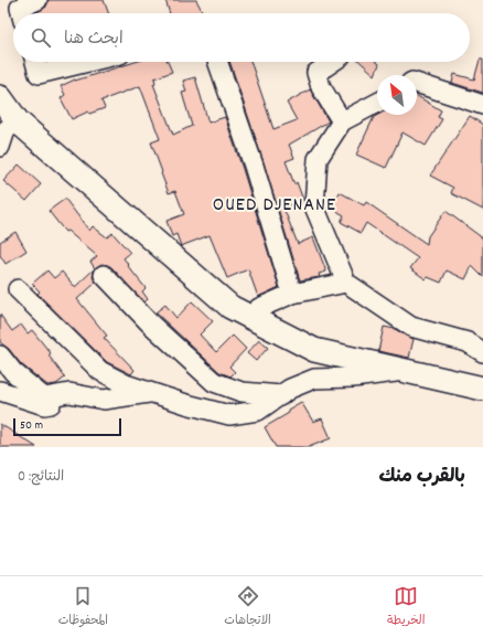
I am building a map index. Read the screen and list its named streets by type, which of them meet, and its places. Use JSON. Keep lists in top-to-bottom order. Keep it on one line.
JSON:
{"districts":["OUED DJENANE"],"scale_bar":"50 m","north":"top left","page":{"search":"ابحث هنا","scale":"50 m","heading":["بالقرب منك","النتائج: 0"],"nav":["الخريطة","الاتجاهات","المحفوظات"]}}
